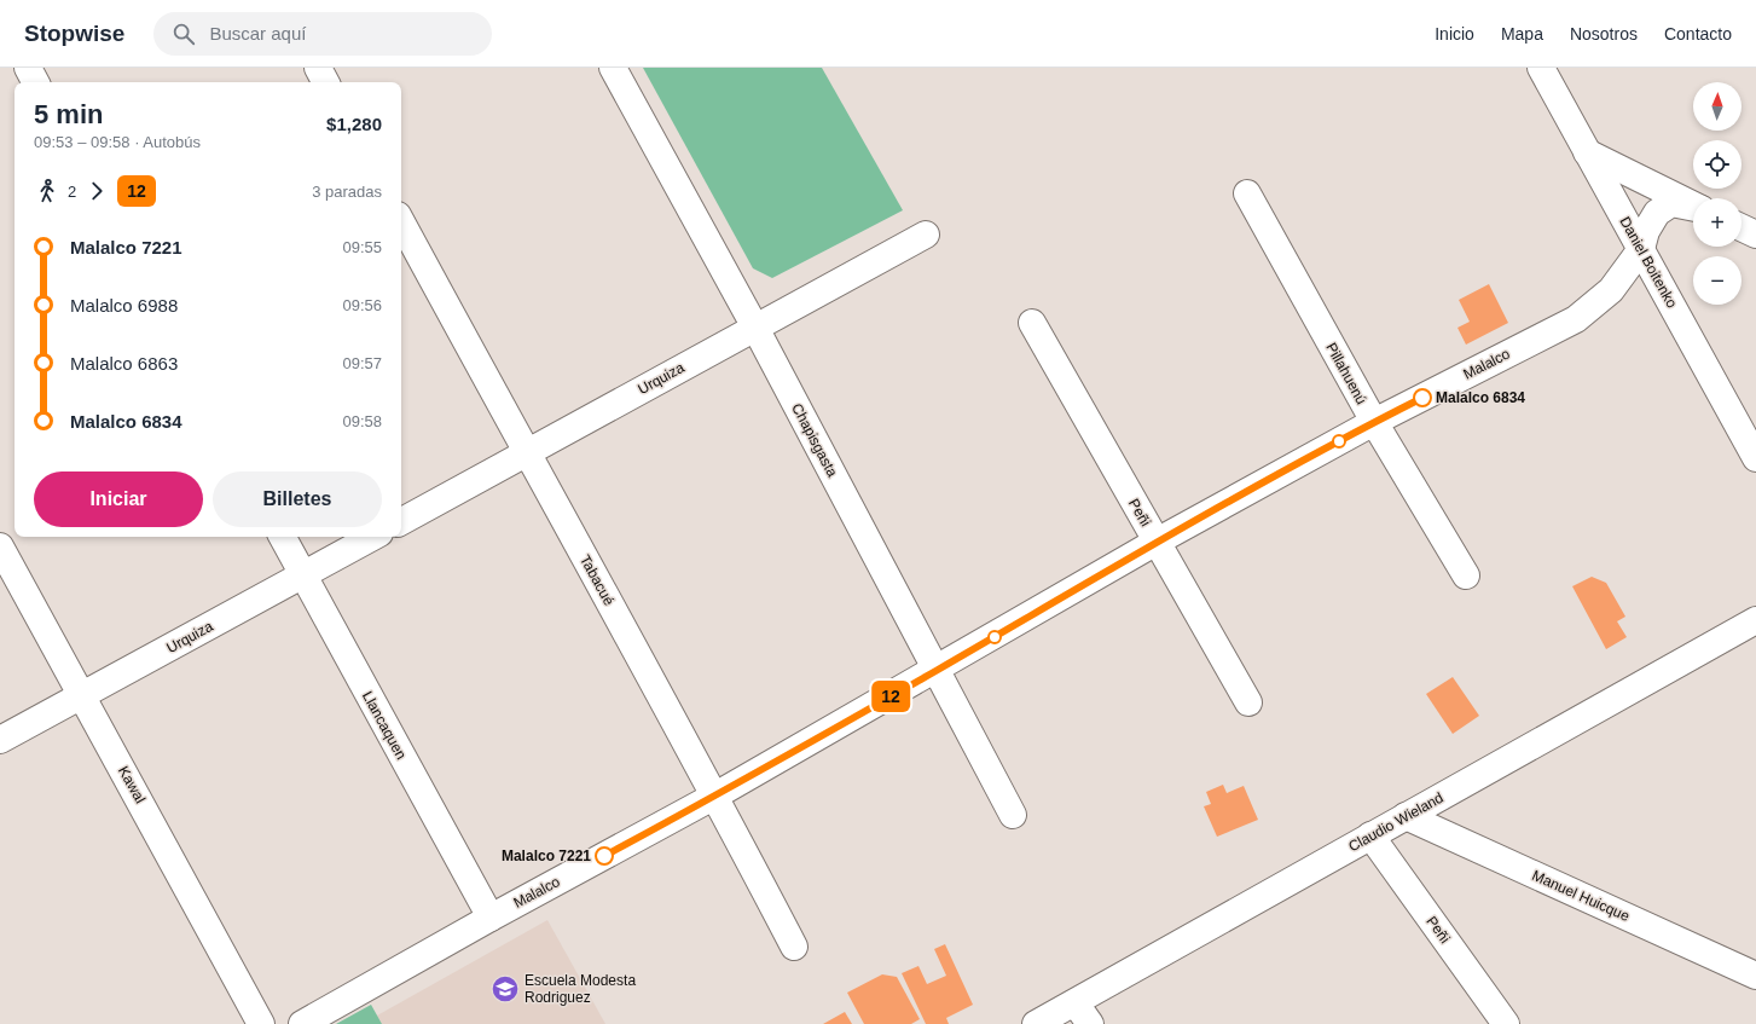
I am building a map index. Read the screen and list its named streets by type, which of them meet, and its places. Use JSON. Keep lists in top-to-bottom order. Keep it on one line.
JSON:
{"streets":{"street":["Daniel Boitenko","Malalco","Pillahuenú","Urquiza","Chapisgasta","Peñi","Tabacué","Llancaquen","Kawal","Claudio Wieland","Manuel Huicque"]},"crossings":[["Daniel Boitenko","Malalco"],["Malalco","Pillahuenú"],["Malalco","Chapisgasta"],["Malalco","Peñi"],["Malalco","Tabacué"],["Malalco","Llancaquen"],["Urquiza","Chapisgasta"],["Urquiza","Tabacué"],["Urquiza","Llancaquen"],["Urquiza","Kawal"],["Peñi","Claudio Wieland"],["Claudio Wieland","Manuel Huicque"]],"places":{"other":["Malalco 6834","Malalco 7221"],"school or university":["Escuela Modesta Rodriguez"]},"lines":["bus line 12"],"north":"top","page":{"header":"Stopwise","search":"Buscar aquí","nav":["Inicio","Mapa","Nosotros","Contacto"],"on_map":"12","map_buttons":["+","−"],"heading":["5 min","09:53 – 09:58 · Autobús","$1,280"],"legs":["2","12","3 paradas"],"list":[{"name":"Malalco 7221","value":"09:55"},{"name":"Malalco 6988","value":"09:56"},{"name":"Malalco 6863","value":"09:57"},{"name":"Malalco 6834","value":"09:58"}],"buttons":["Iniciar","Billetes"]}}
